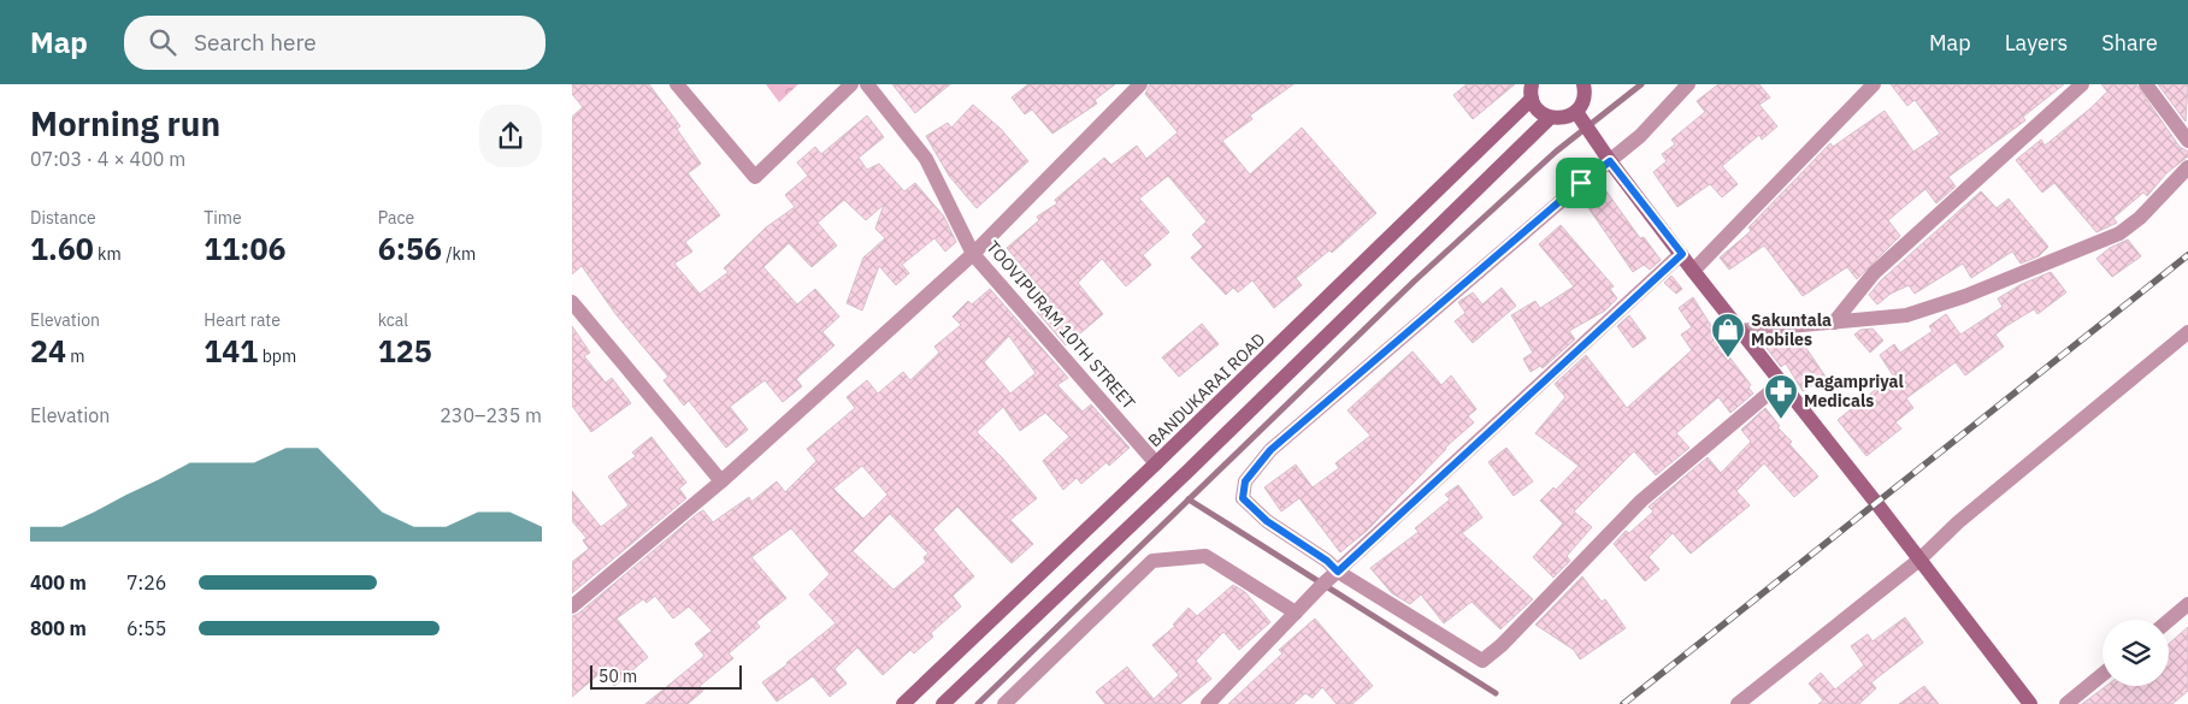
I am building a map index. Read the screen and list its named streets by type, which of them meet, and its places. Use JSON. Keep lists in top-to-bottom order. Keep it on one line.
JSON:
{"streets":{"main road":["BANDUKARAI ROAD"],"street":["TOOVIPURAM 10TH STREET"]},"crossings":[["TOOVIPURAM 10TH STREET","BANDUKARAI ROAD"]],"places":{"shop":["Sakuntala Mobiles"],"pharmacy":["Pagampriyal Medicals"]},"scale_bar":"50 m","page":{"header":"Map","search":"Search here","nav":["Map","Layers","Share"],"heading":["Morning run","07:03 · 4 × 400 m"],"stats":[["Distance","1.60 km"],["Time","11:06"],["Pace","6:56 /km"],["Elevation","24 m"],["Heart rate","141 bpm"],["kcal","125"]],"chart":["Elevation","230–235 m"],"list":[{"name":"400 m","note":"7:26"},{"name":"800 m","note":"6:55"}],"scale":"50 m"}}
